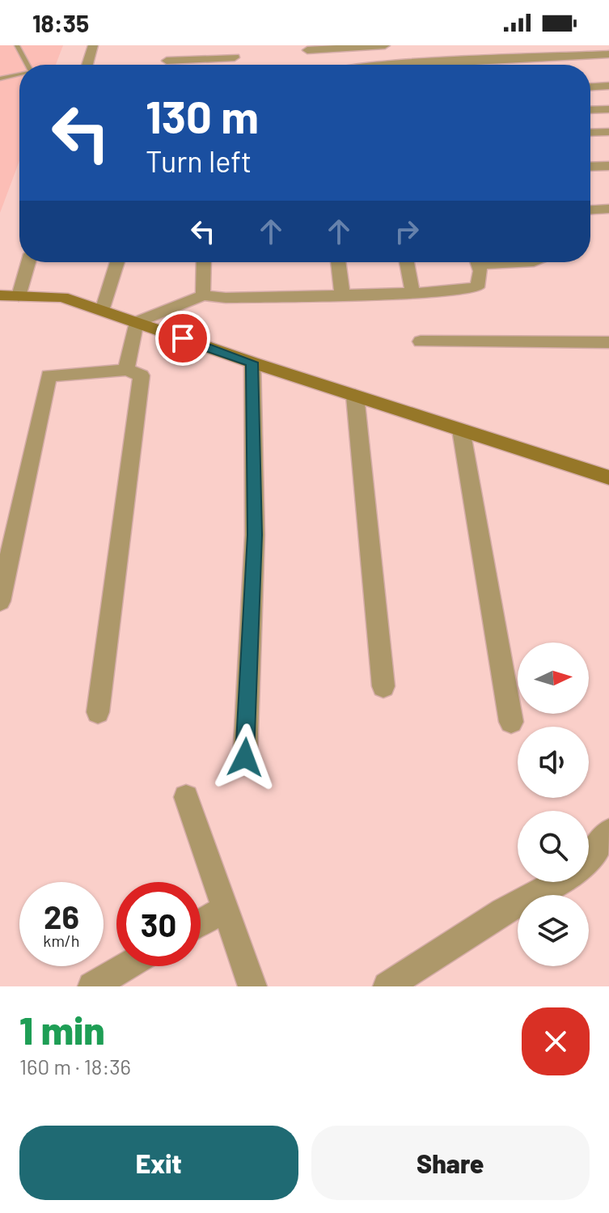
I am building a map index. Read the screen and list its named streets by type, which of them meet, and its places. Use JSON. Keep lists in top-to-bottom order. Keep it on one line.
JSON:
{"north":"right","page":{"status":"18:35","turn":["130 m","Turn left"],"speed":"26 km/h","limit":"30","heading":["1 min","160 m · 18:36"],"buttons":["Exit","Share"]}}
